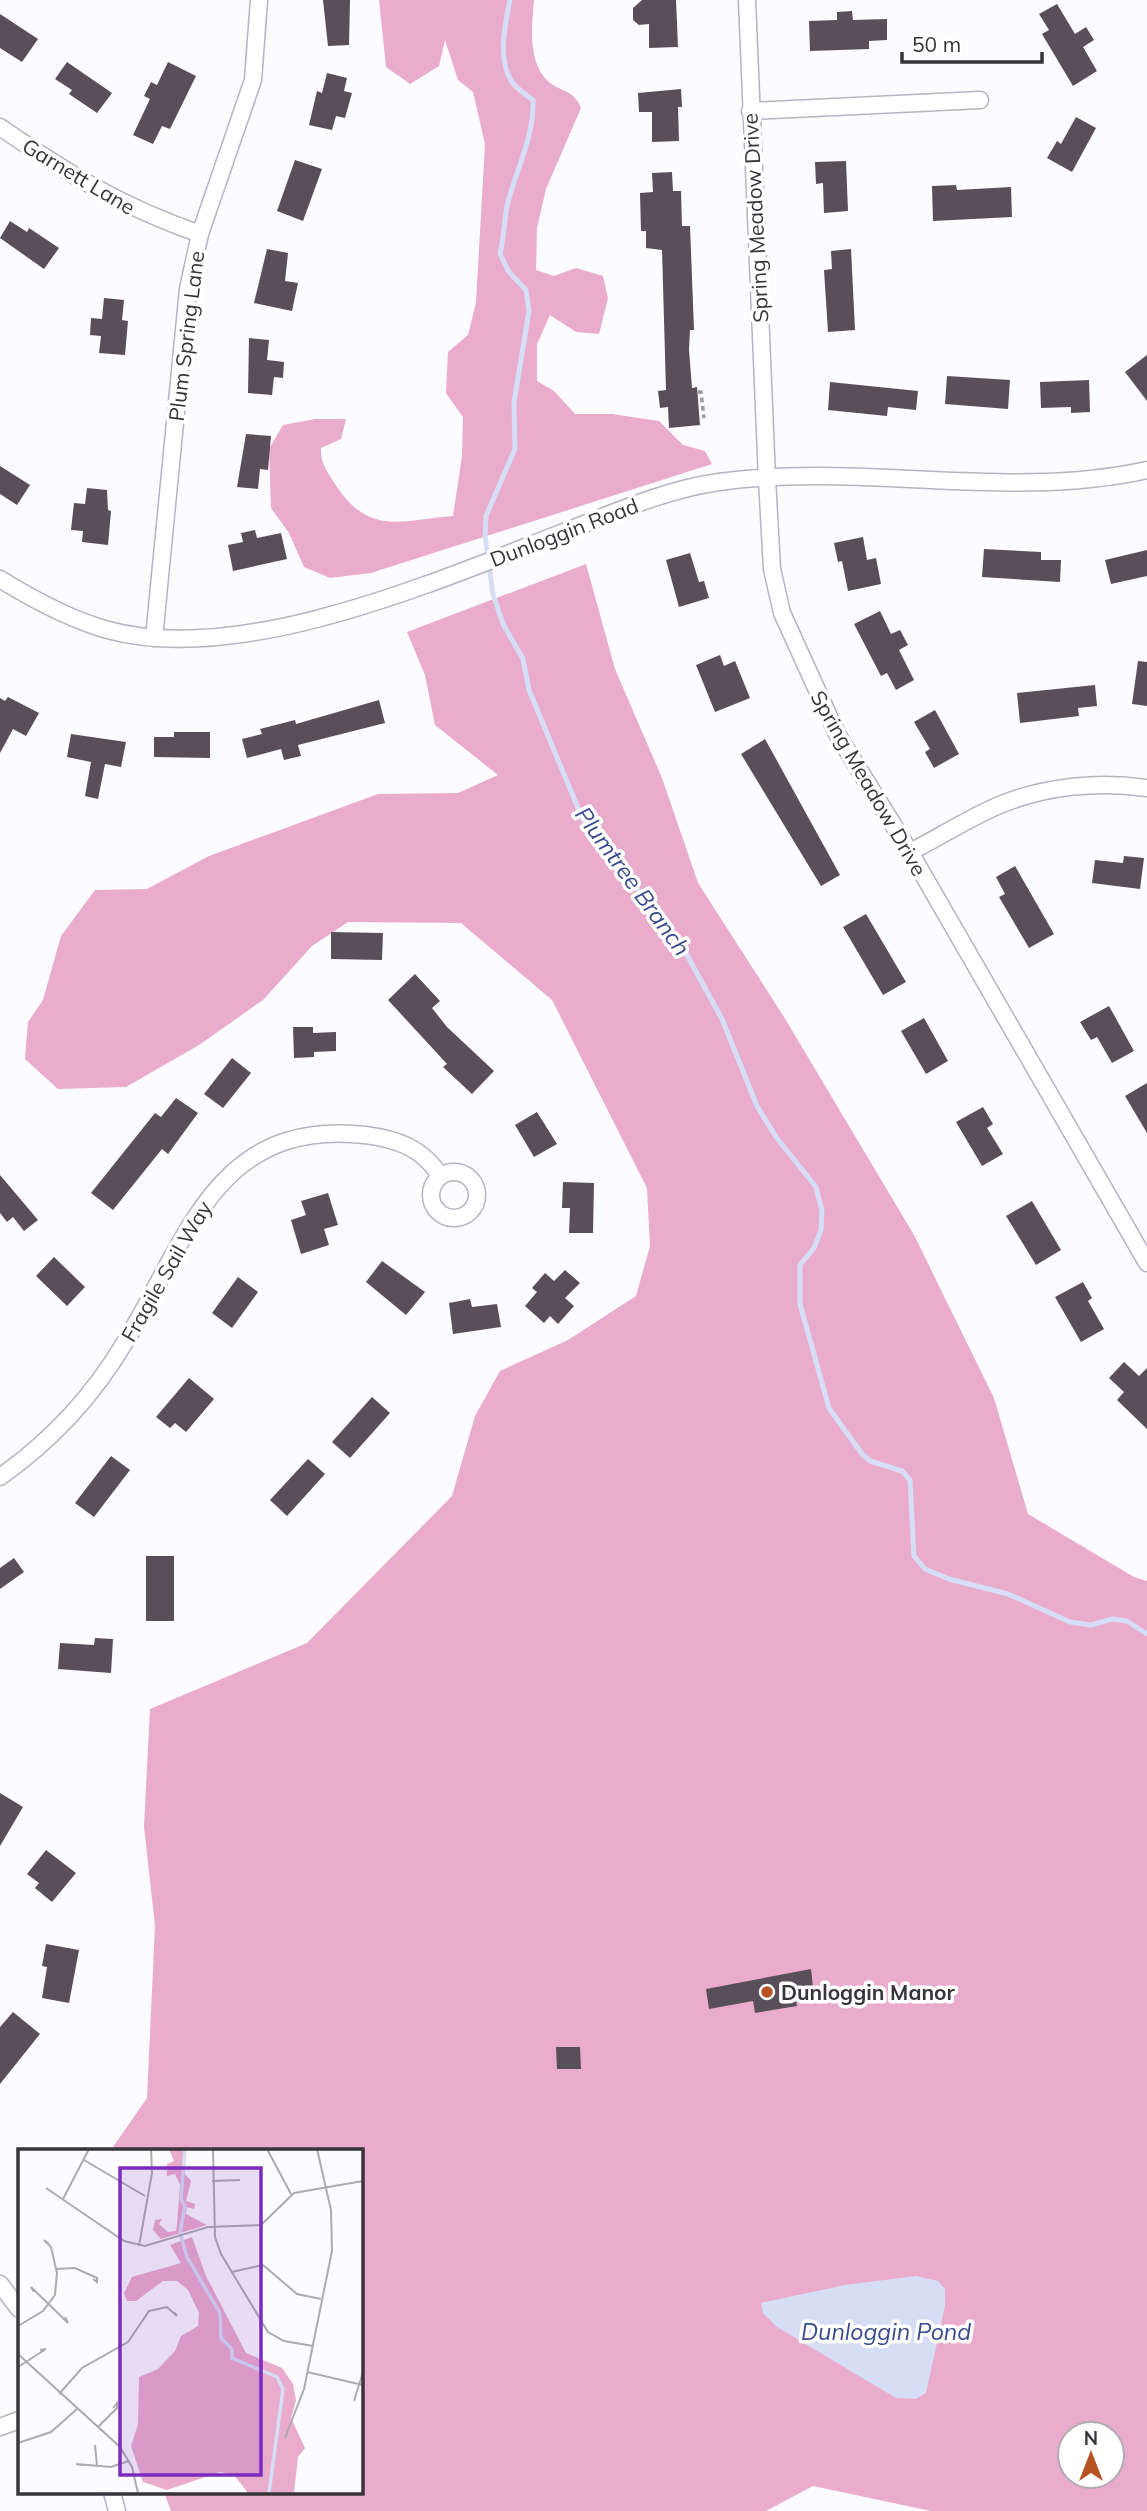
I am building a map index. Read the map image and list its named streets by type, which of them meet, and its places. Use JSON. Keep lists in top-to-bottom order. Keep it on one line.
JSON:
{"streets":{"street":["Garnett Lane","Spring Meadow Drive","Plum Spring Lane","Dunloggin Road","Fragile Sail Way"]},"crossings":[["Garnett Lane","Plum Spring Lane"],["Spring Meadow Drive","Dunloggin Road"],["Plum Spring Lane","Dunloggin Road"]],"water":["Plumtree Branch","Dunloggin Pond"],"places":["Dunloggin Manor"],"scale_bar":"50 m","north":"top"}
